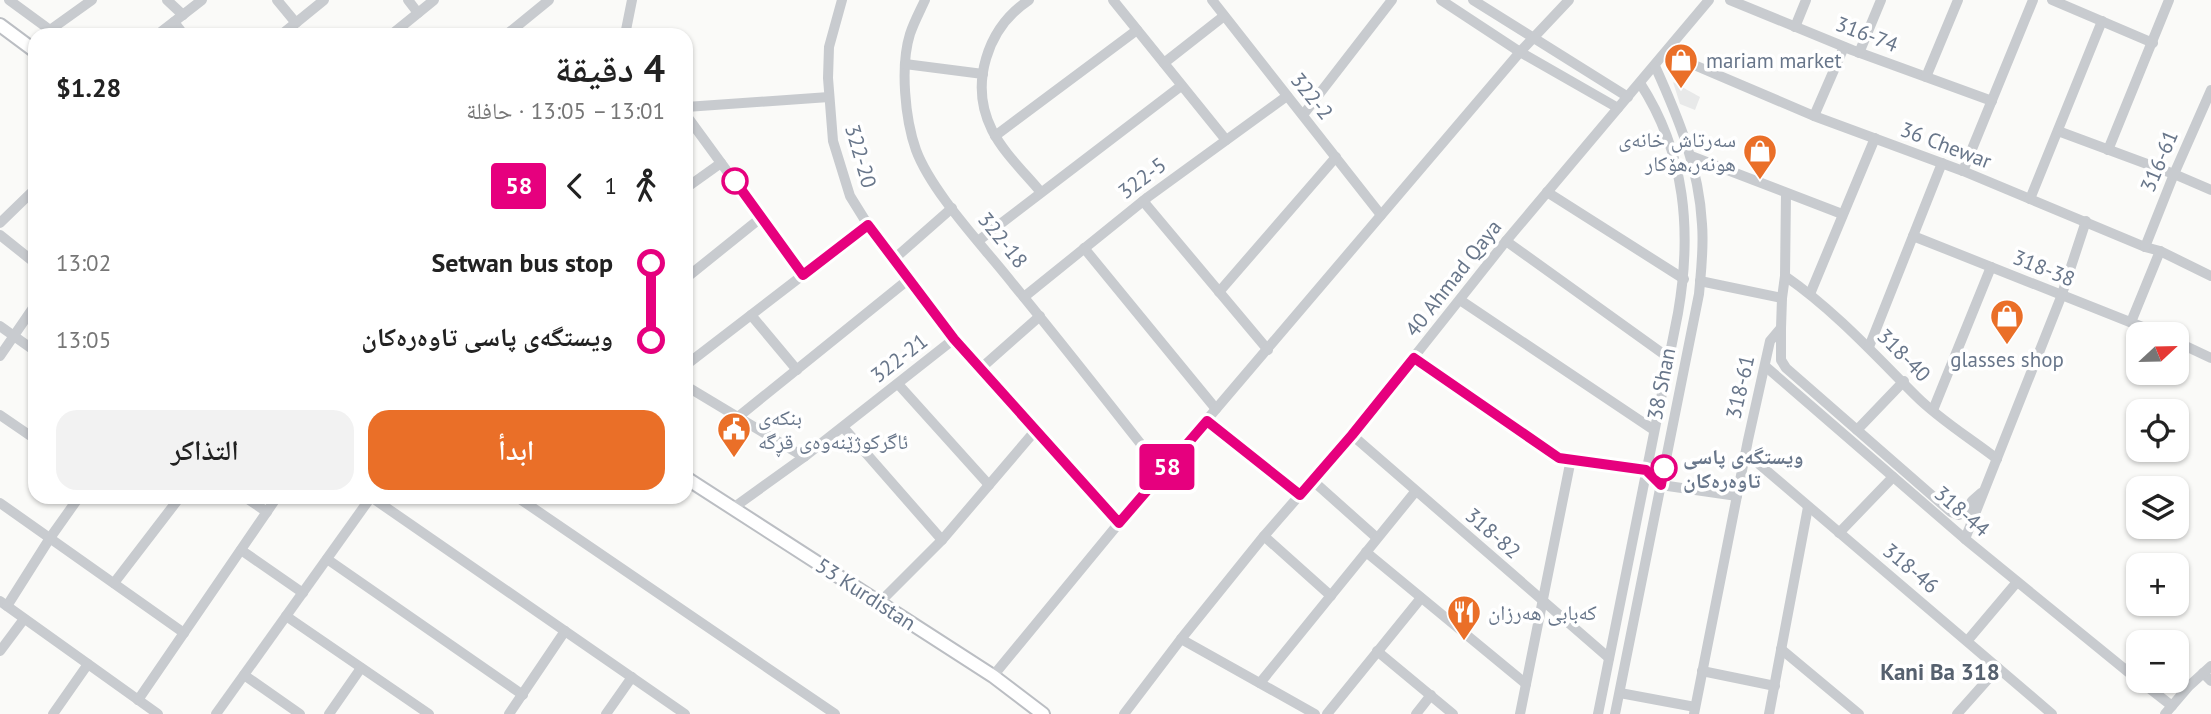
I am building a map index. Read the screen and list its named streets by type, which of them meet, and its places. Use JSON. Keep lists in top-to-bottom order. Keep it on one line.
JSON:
{"streets":{"main road":["53 Kurdistan"],"street":["316-74","322-2","36 Chewar","322-20","316-61","322-5","322-18","318-38","40 Ahmad Qaya","318-40","322-21","38 Shan","318-61","318-44","318-82","318-46"]},"crossings":[["322-2","322-5"],["36 Chewar","316-61"],["36 Chewar","40 Ahmad Qaya"],["322-20","322-21"],["322-5","322-18"],["40 Ahmad Qaya","38 Shan"],["40 Ahmad Qaya","318-82"],["318-40","318-61"],["322-21","53 Kurdistan"],["38 Shan","318-82"],["318-61","318-44"],["318-61","318-46"]],"districts":["Kani Ba 318"],"places":{"shop":["mariam market","سەرتاش خانەی ھونەر،ھۆکار","glasses shop"],"public building":["بنکەی ئاگرکوژێنەوەی قڕگە"],"other":["ویستگەی پاسی تاوەرەکان"],"restaurant":["کەبابی هەرزان"]},"lines":["bus line 58"],"north":"right","page":{"on_map":"58","heading":["4 دقيقة","13:01 – 13:05 · حافلة","$1.28"],"legs":["1","58"],"list":[{"name":"Setwan bus stop","value":"13:02"},{"name":"ویستگەی پاسی تاوەرەکان","value":"13:05"}],"map_buttons":["+","−"],"buttons":["ابدأ","التذاكر"]}}
